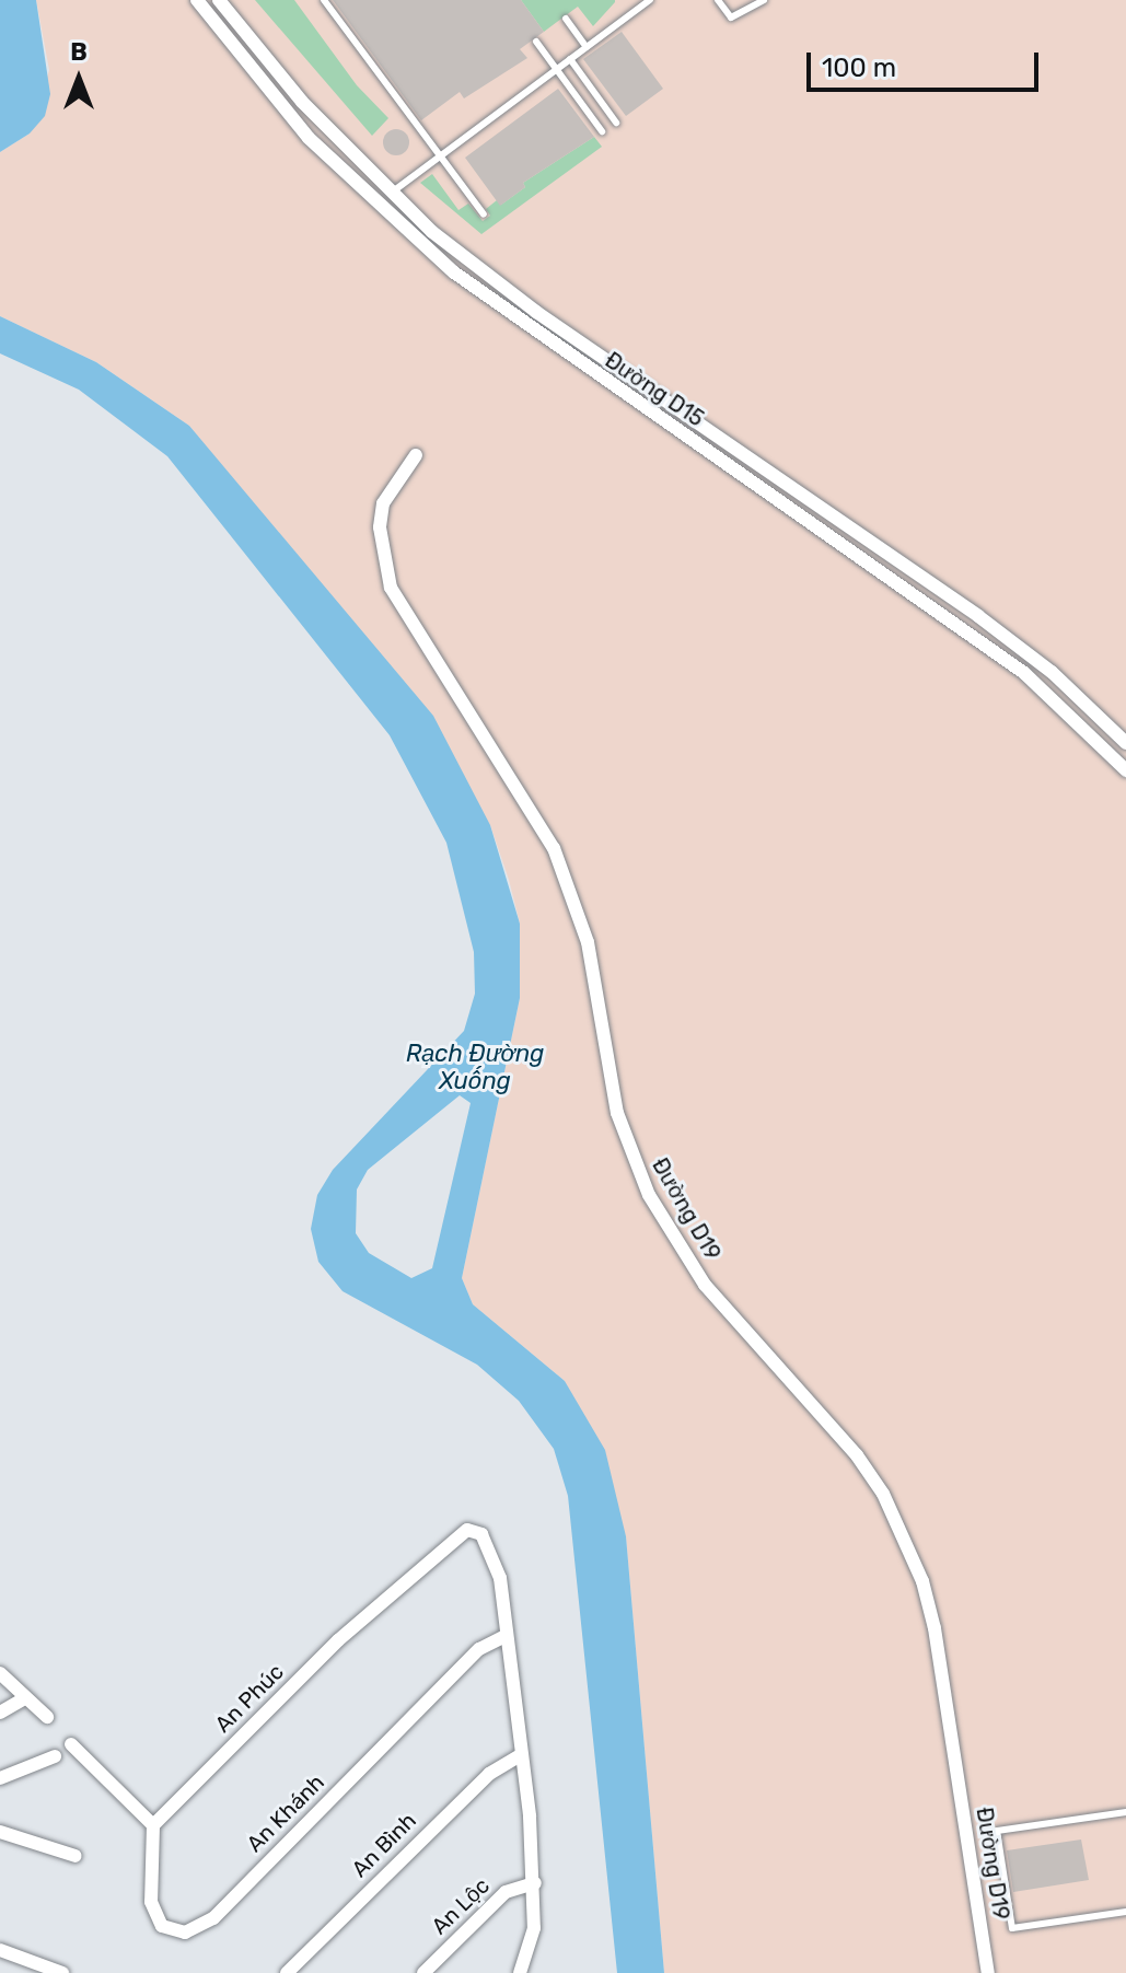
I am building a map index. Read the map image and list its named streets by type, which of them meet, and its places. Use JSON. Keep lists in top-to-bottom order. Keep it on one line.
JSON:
{"streets":{"street":["Đường D15","Đường D19","An Phúc","An Khánh","An Bình","An Lộc"]},"crossings":[["An Phúc","An Khánh"]],"water":["Rạch Đường Xuống"],"scale_bar":"100 m","north":"top"}
